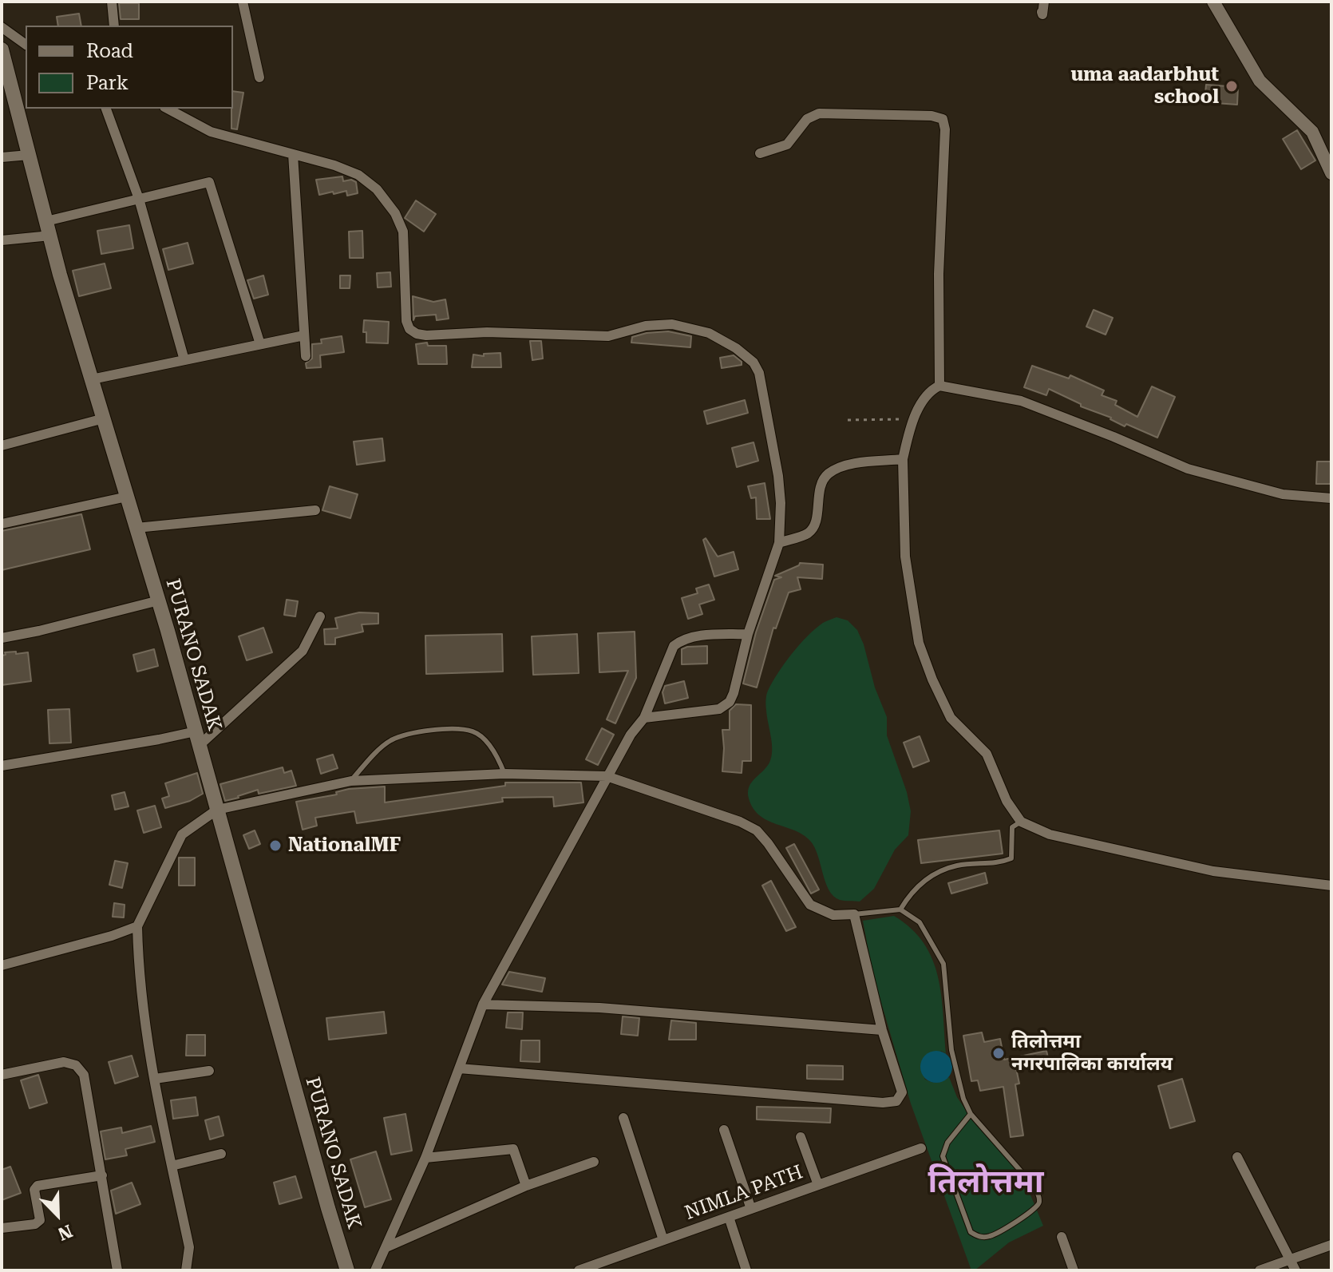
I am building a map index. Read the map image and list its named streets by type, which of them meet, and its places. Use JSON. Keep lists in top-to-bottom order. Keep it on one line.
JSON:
{"streets":{"main road":["PURANO SADAK"],"street":["NIMLA PATH"]},"districts":["तिलोत्तमा"],"places":["uma aadarbhut school","NationalMF","तिलोत्तमा नगरपालिका कार्यालय"],"legend":["Road","Park"],"north":"bottom right"}
